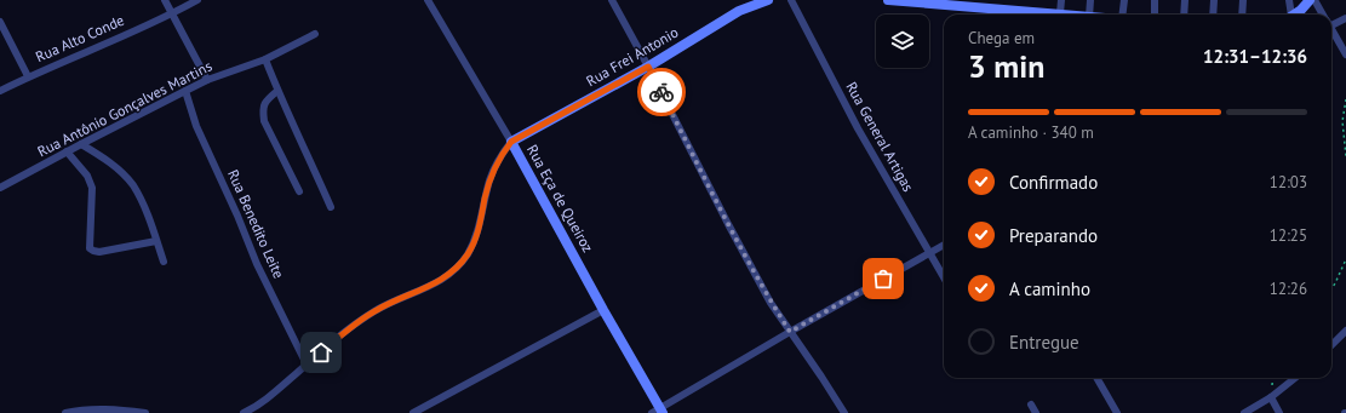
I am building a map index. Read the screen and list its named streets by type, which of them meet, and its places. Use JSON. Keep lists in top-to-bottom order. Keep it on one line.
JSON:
{"streets":{"street":["Rua Alto Conde","Rua Frei Antonio","Rua Antônio Gonçalves Martins","Rua General Artigas","Rua Eça de Queiroz","Rua Benedito Leite"]},"crossings":[["Rua Frei Antonio","Rua Eça de Queiroz"],["Rua Antônio Gonçalves Martins","Rua Benedito Leite"]],"page":{"heading":["3 min","Chega em","12:31–12:36"],"bar":"A caminho · 340 m","list":[["Confirmado","12:03"],["Preparando","12:25"],["A caminho","12:26"],"Entregue"]}}
